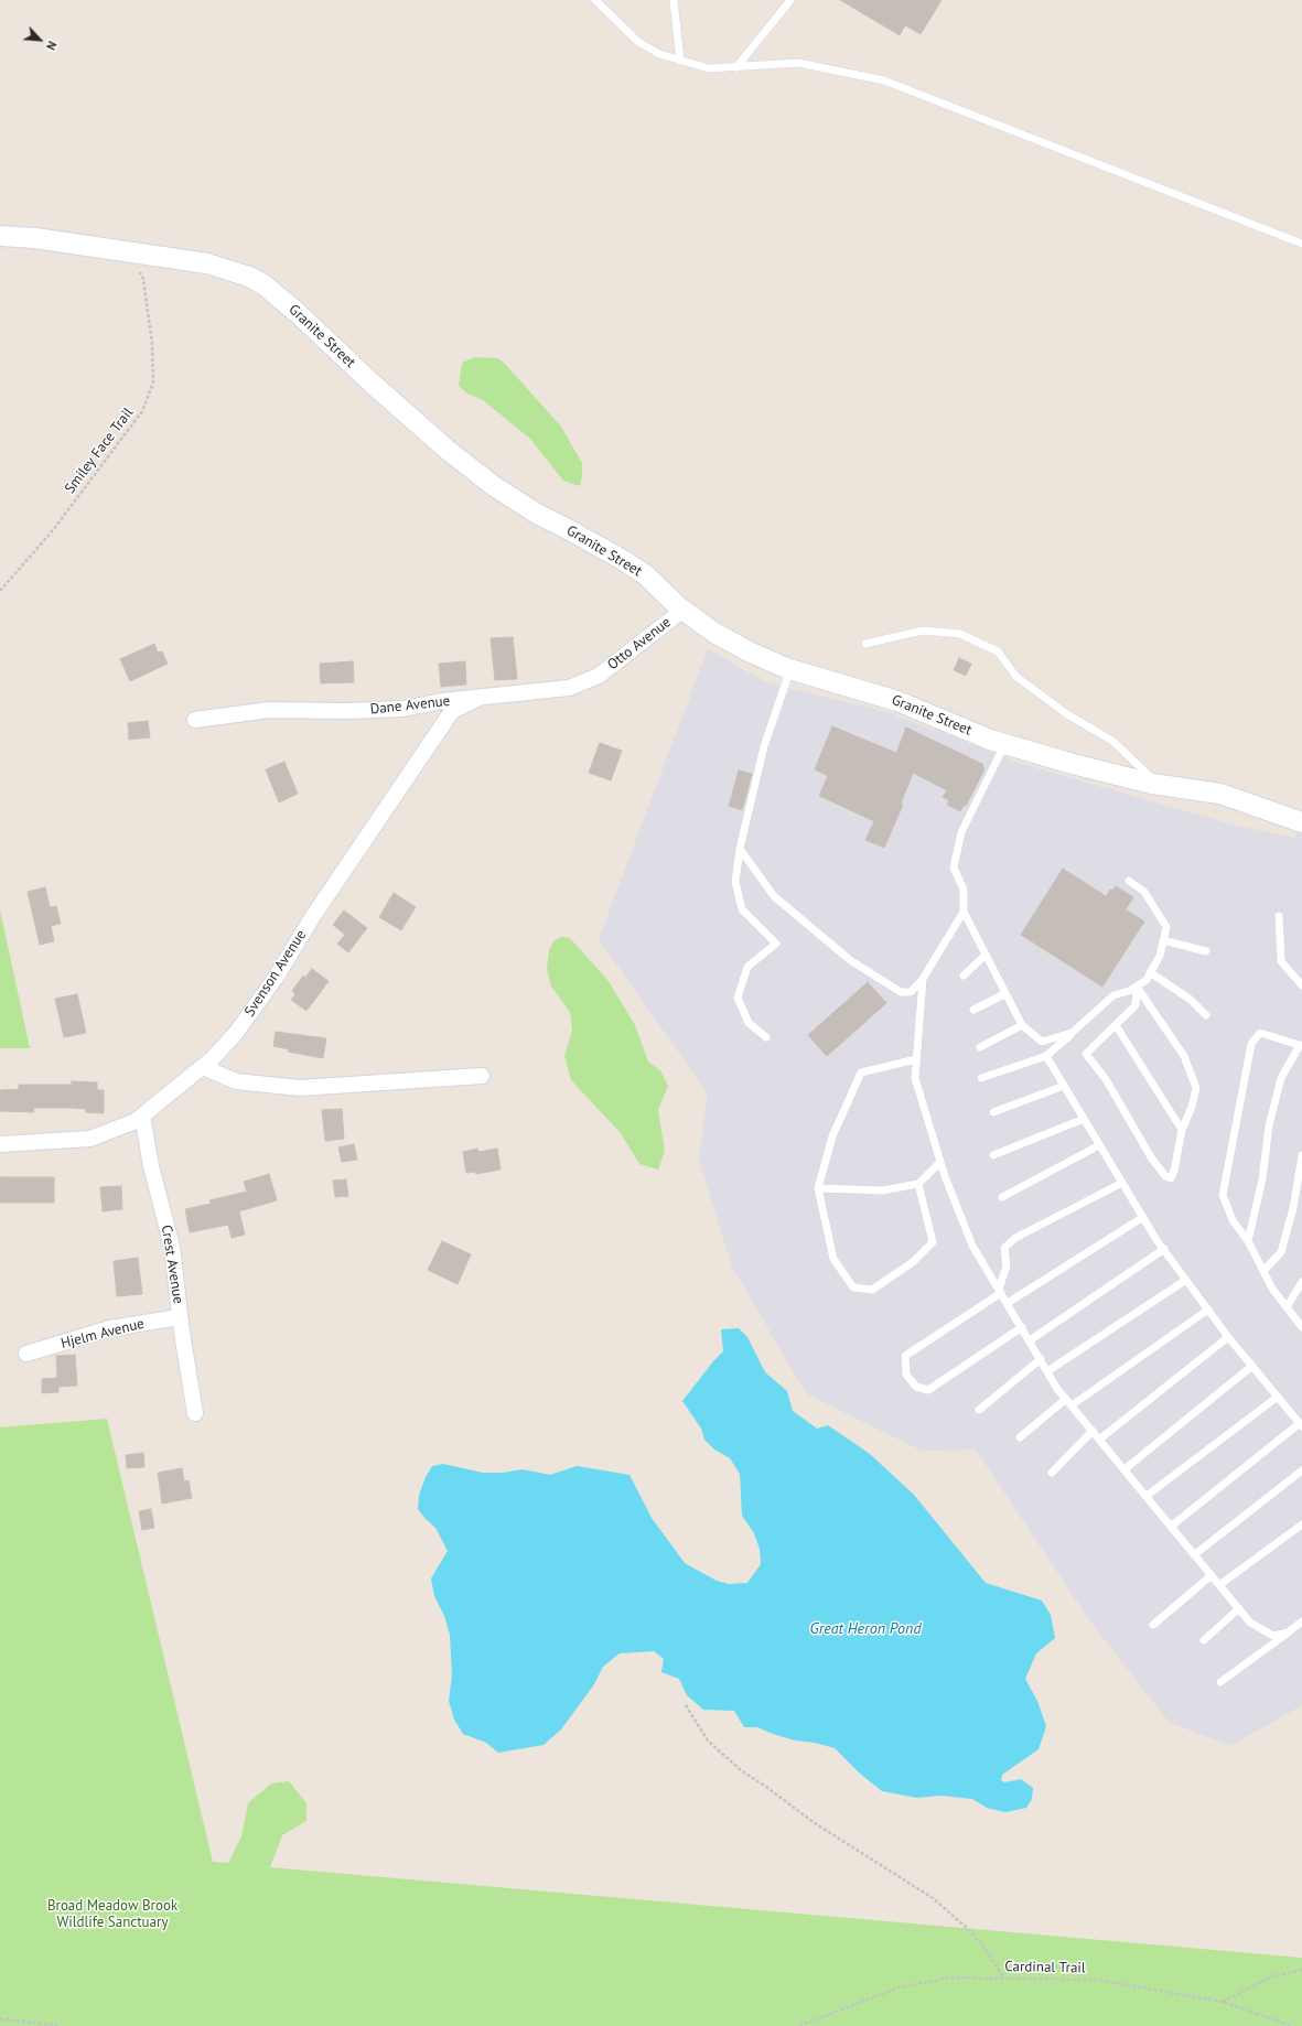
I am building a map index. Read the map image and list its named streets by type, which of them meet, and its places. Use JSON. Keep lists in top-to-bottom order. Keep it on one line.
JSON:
{"streets":{"street":["Granite Street","Otto Avenue","Dane Avenue","Svenson Avenue","Crest Avenue","Hjelm Avenue"],"path":["Smiley Face Trail","Cardinal Trail"]},"crossings":[["Granite Street","Smiley Face Trail"],["Granite Street","Otto Avenue"],["Otto Avenue","Dane Avenue"],["Dane Avenue","Svenson Avenue"],["Svenson Avenue","Crest Avenue"],["Crest Avenue","Hjelm Avenue"]],"water":["Great Heron Pond"],"parks":["Broad Meadow Brook Wildlife Sanctuary"],"north":"bottom right"}
